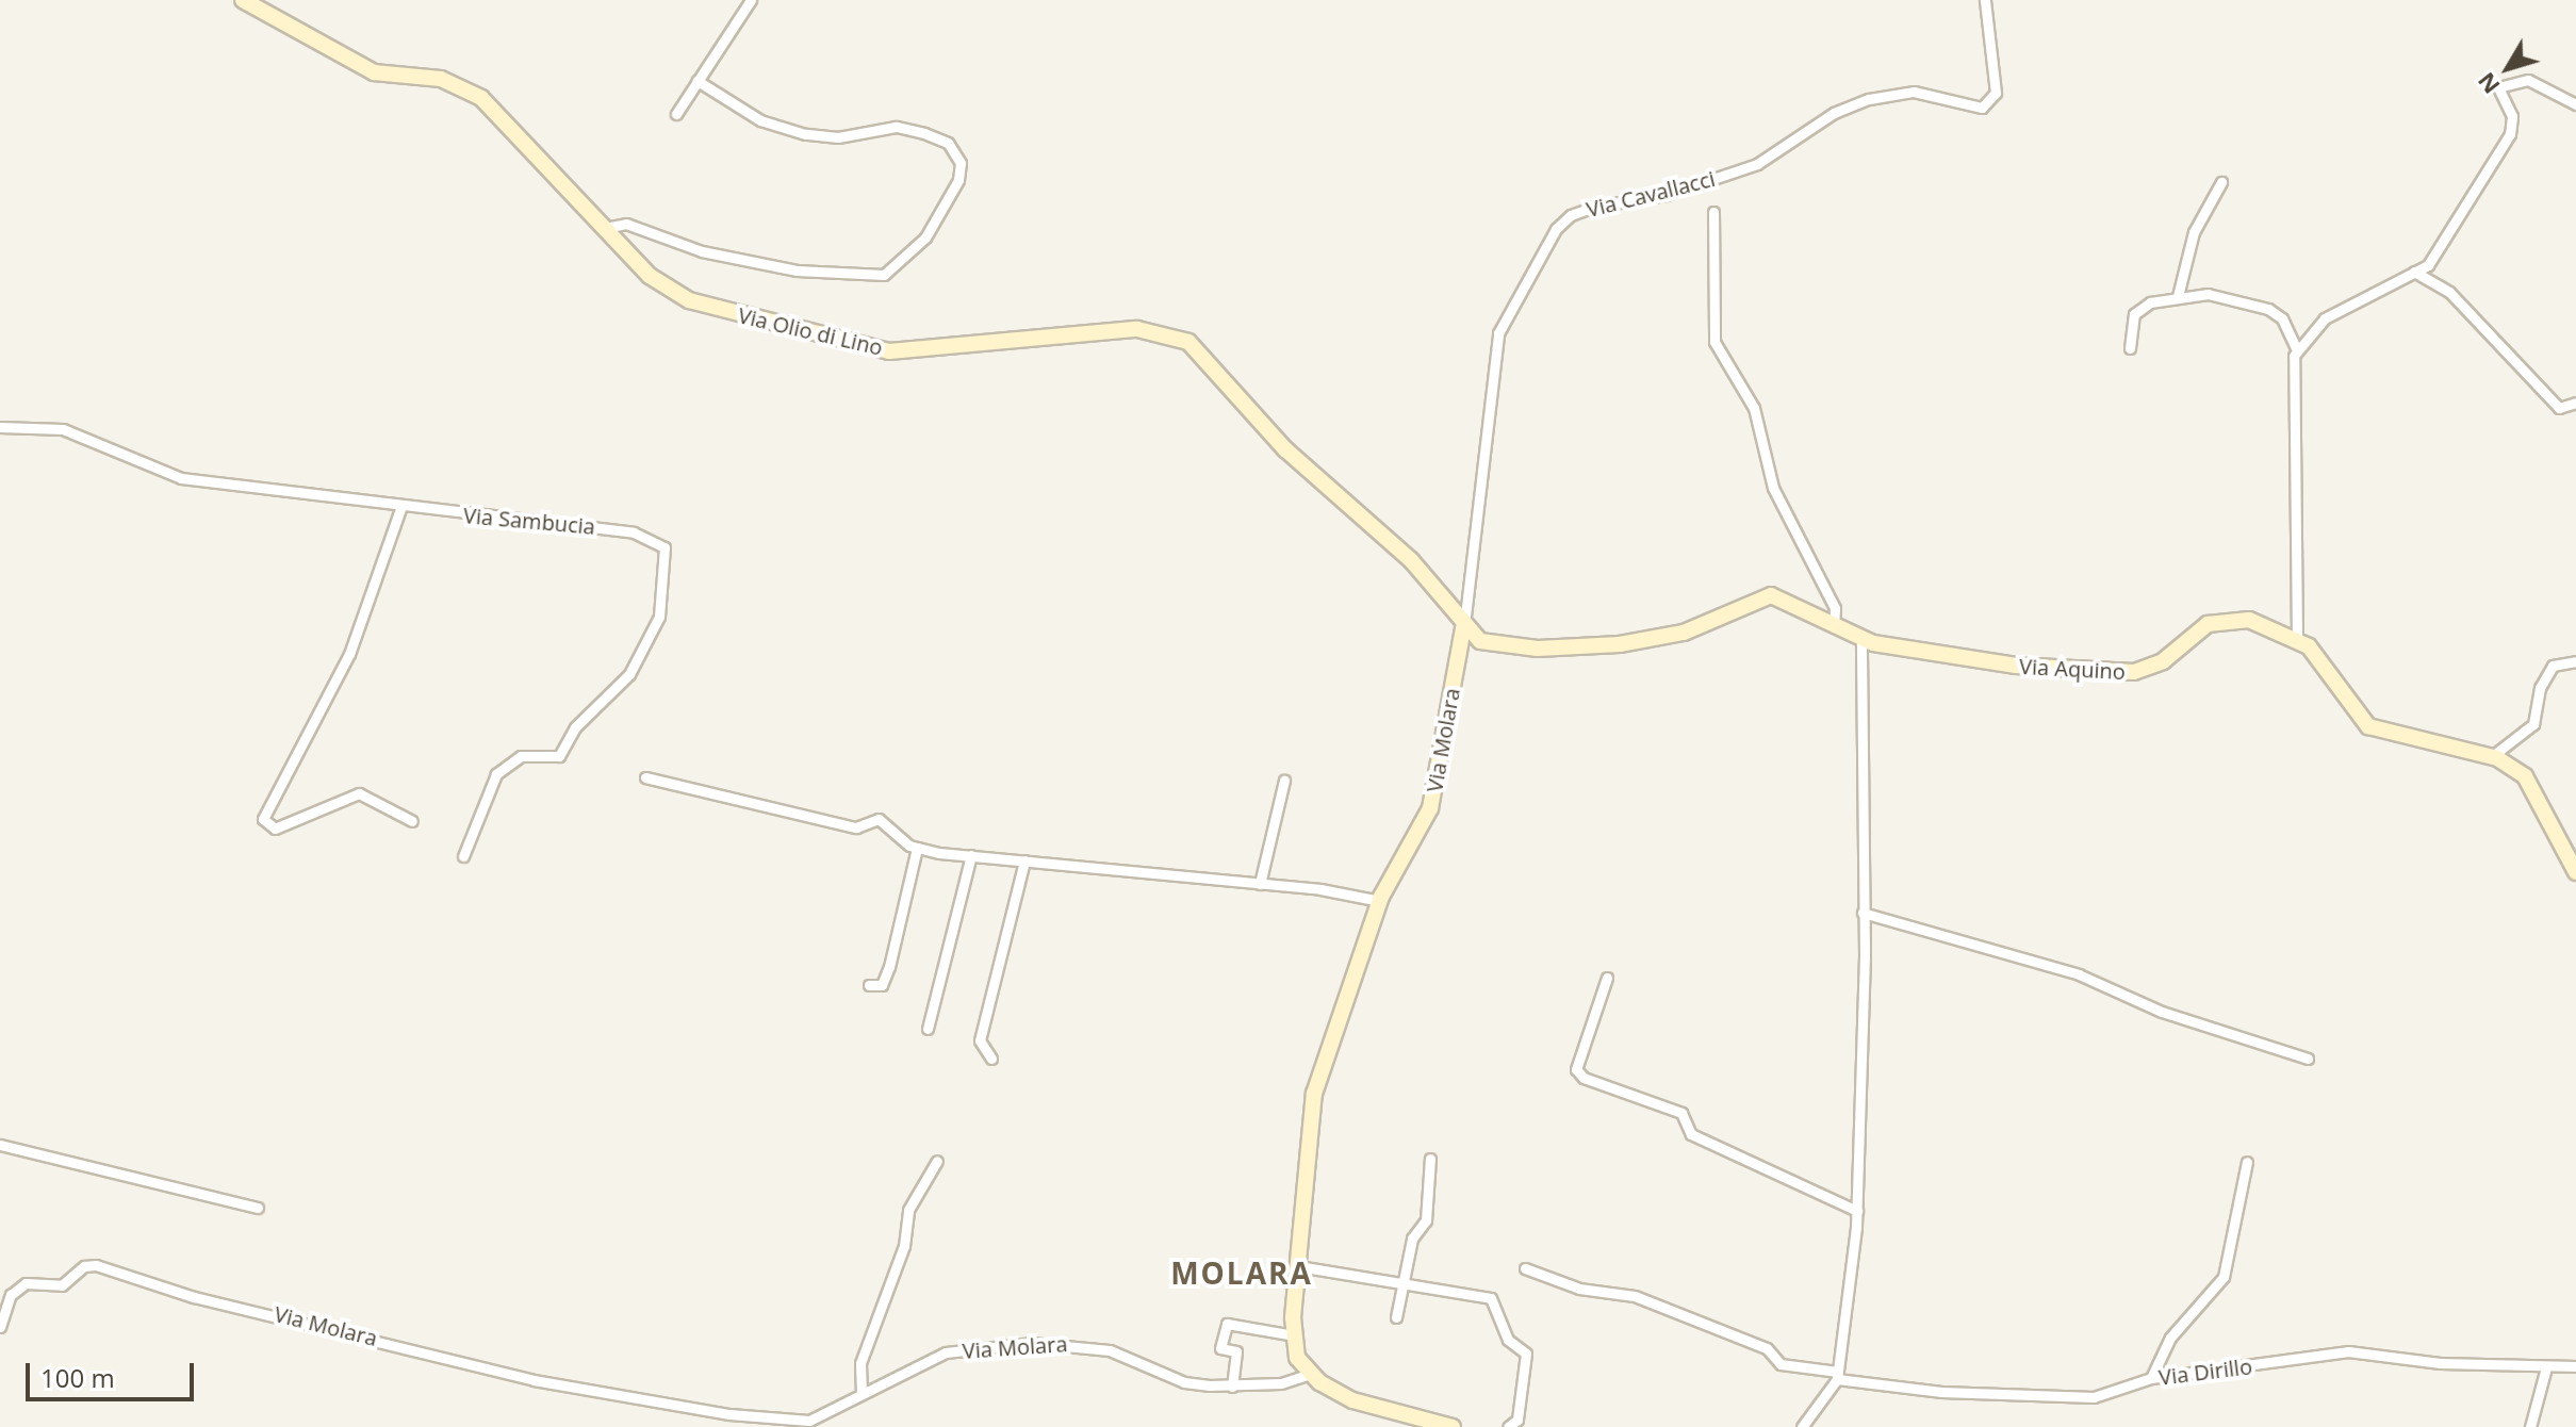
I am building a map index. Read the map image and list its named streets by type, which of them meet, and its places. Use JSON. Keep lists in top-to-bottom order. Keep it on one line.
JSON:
{"streets":{"street":["Via Cavallacci","Via Olio di Lino","Via Sambucia","Via Aquino","Via Molara","Via Dirillo"]},"crossings":[["Via Cavallacci","Via Olio di Lino"],["Via Cavallacci","Via Aquino"],["Via Cavallacci","Via Molara"],["Via Olio di Lino","Via Aquino"],["Via Olio di Lino","Via Molara"],["Via Aquino","Via Molara"]],"districts":["MOLARA"],"scale_bar":"100 m","north":"bottom left"}
